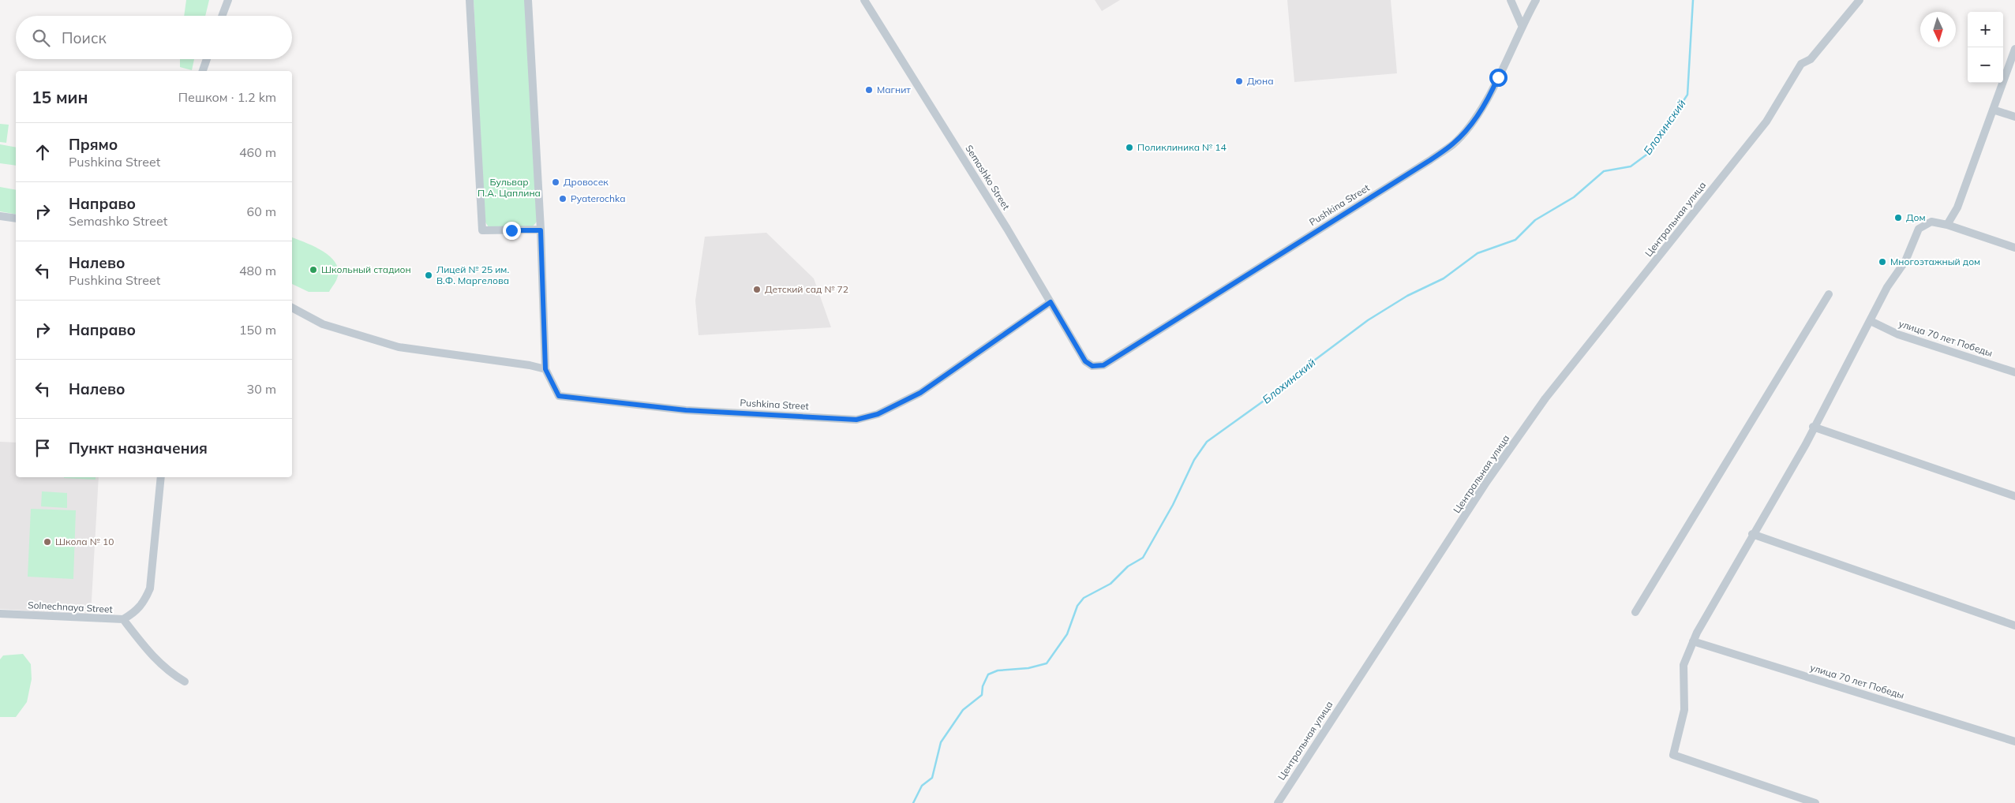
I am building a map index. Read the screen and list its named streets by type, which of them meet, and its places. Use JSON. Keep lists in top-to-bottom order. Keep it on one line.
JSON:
{"streets":{"street":["Semashko Street","Pushkina Street","Центральная улица","улица 70 лет Победы","Solnechnaya Street"]},"crossings":[["Semashko Street","Pushkina Street"]],"water":["Блохинский"],"parks":["Бульвар П.А. Цаплина"],"places":["Дюна","Магнит","Поликлиника № 14","Дровосек","Pyaterochka","Дом","Многоэтажный дом","Школьный стадион","Лицей № 25 им. В.Ф. Маргелова","Детский сад № 72","Школа № 10"],"north":"bottom","page":{"map_buttons":["+","−"],"search":"Поиск","heading":["15 мин","Пешком · 1.2 km"],"list":[["Прямо","Pushkina Street","460 m"],["Направо","Semashko Street","60 m"],["Налево","Pushkina Street","480 m"],["Направо","150 m"],["Налево","30 m"],"Пункт назначения"]}}
